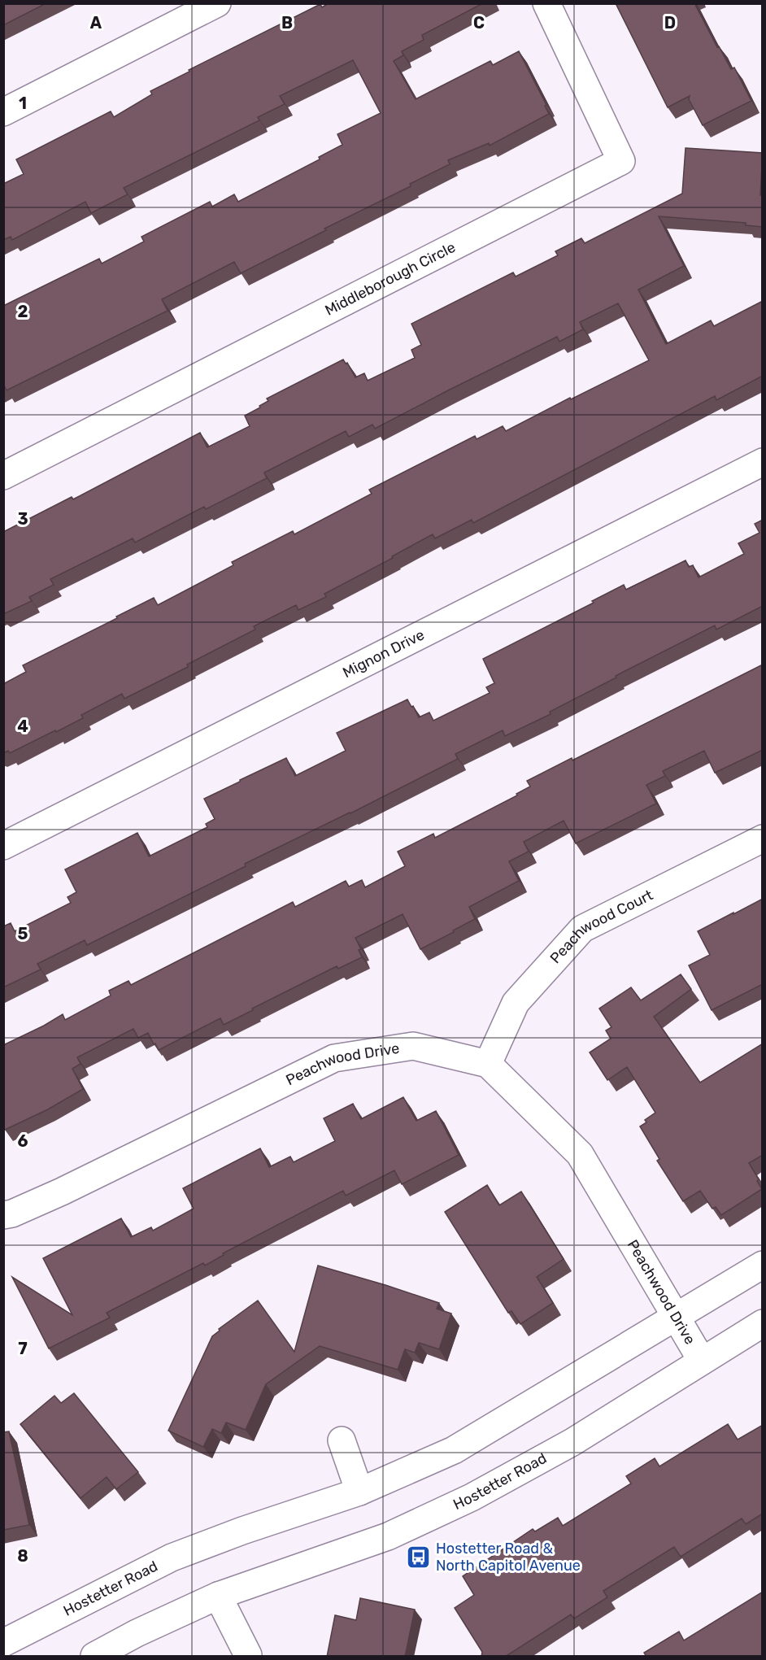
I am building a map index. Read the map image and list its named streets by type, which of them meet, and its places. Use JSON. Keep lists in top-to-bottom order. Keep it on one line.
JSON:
{"streets":{"street":["Middleborough Circle","Mignon Drive","Peachwood Court","Peachwood Drive","Hostetter Road"]},"crossings":[["Peachwood Court","Peachwood Drive"],["Peachwood Drive","Hostetter Road"]],"places":{"bus stop":["Hostetter Road & North Capitol Avenue"]},"grid":{"columns":["A","B","C","D"],"rows":["1","2","3","4","5","6","7","8"]}}
